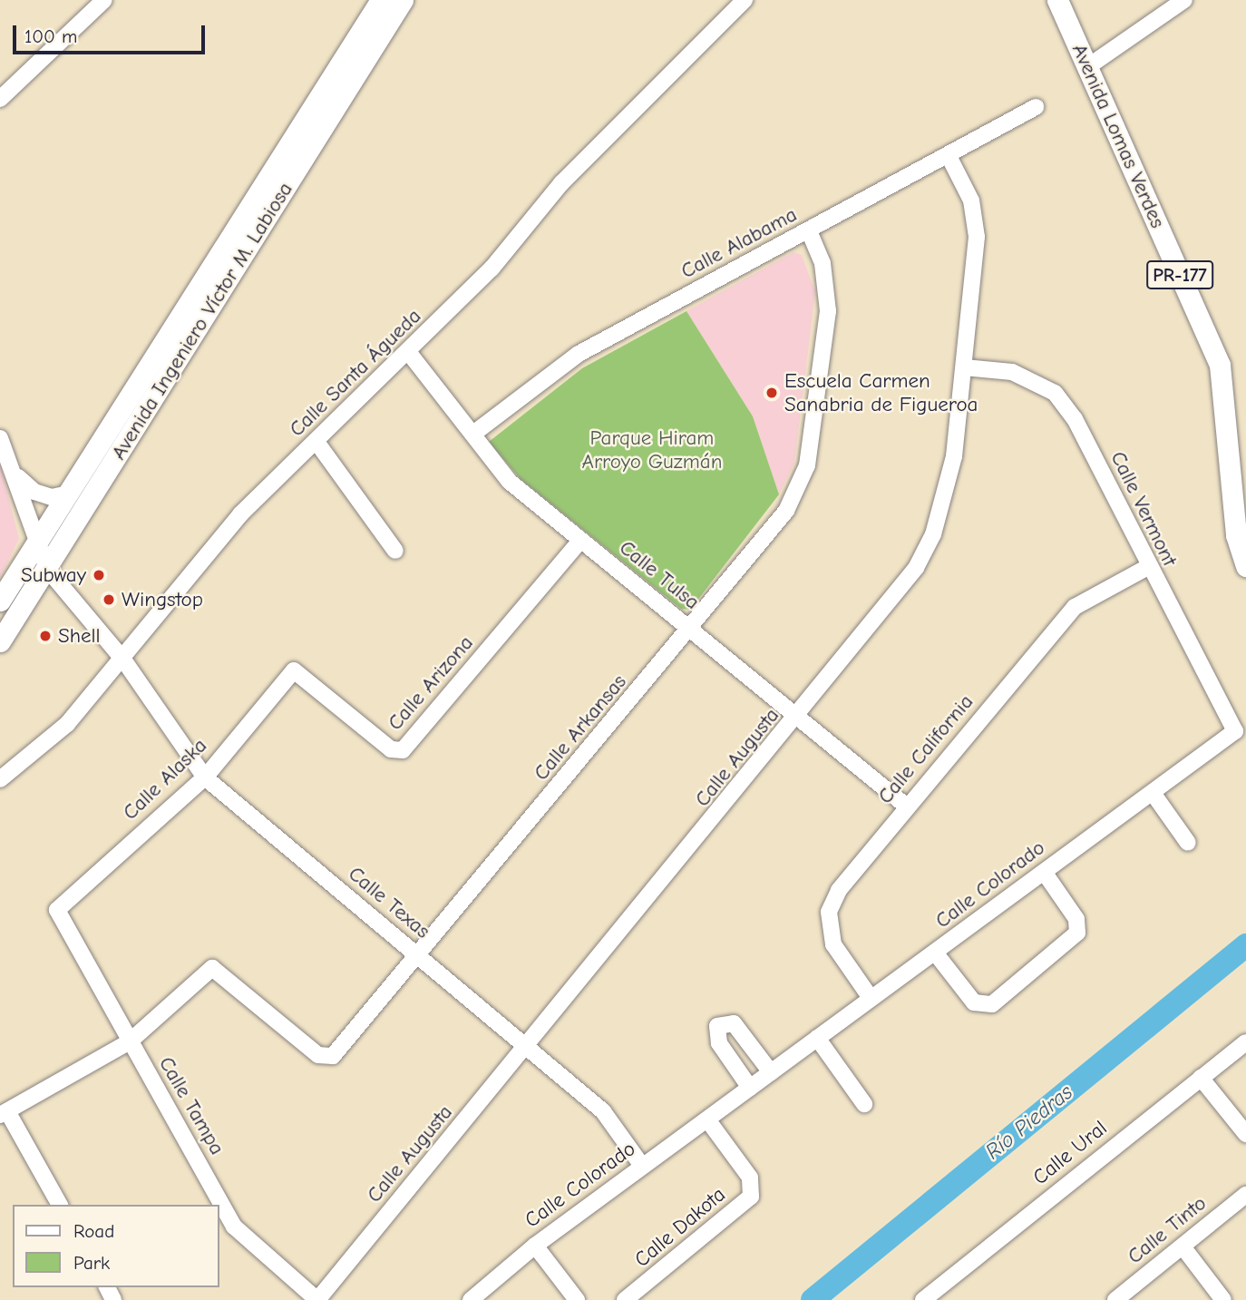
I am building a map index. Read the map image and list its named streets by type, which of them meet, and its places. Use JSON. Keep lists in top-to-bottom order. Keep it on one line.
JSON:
{"streets":{"main road":["Avenida Lomas Verdes","PR-177","Avenida Ingeniero Víctor M. Labiosa"],"street":["Calle Alabama","Calle Santa Águeda","Calle Vermont","Calle Tulsa","Calle Arizona","Calle Arkansas","Calle California","Calle Augusta","Calle Alaska","Calle Colorado","Calle Texas","Calle Tampa","Calle Ural","Calle Dakota","Calle Tinto"]},"crossings":[["Calle Alabama","Calle Tulsa"],["Calle Alabama","Calle Arkansas"],["Calle Alabama","Calle Augusta"],["Avenida Ingeniero Víctor M. Labiosa","Calle Texas"],["Calle Santa Águeda","Calle Tulsa"],["Calle Santa Águeda","Calle Texas"],["Calle Vermont","Calle California"],["Calle Vermont","Calle Augusta"],["Calle Vermont","Calle Colorado"],["Calle Tulsa","Calle Arizona"],["Calle Tulsa","Calle Arkansas"],["Calle Tulsa","Calle California"],["Calle Tulsa","Calle Augusta"],["Calle Arizona","Calle Alaska"],["Calle Arkansas","Calle Texas"],["Calle Arkansas","Calle Tampa"],["Calle California","Calle Colorado"],["Calle Augusta","Calle Texas"],["Calle Augusta","Calle Tampa"],["Calle Alaska","Calle Texas"],["Calle Alaska","Calle Tampa"],["Calle Colorado","Calle Texas"],["Calle Colorado","Calle Dakota"]],"water":["Río Piedras"],"parks":["Parque Hiram Arroyo Guzmán"],"places":["Escuela Carmen Sanabria de Figueroa","Subway","Wingstop","Shell"],"legend":["Road","Park"],"scale_bar":"100 m"}
